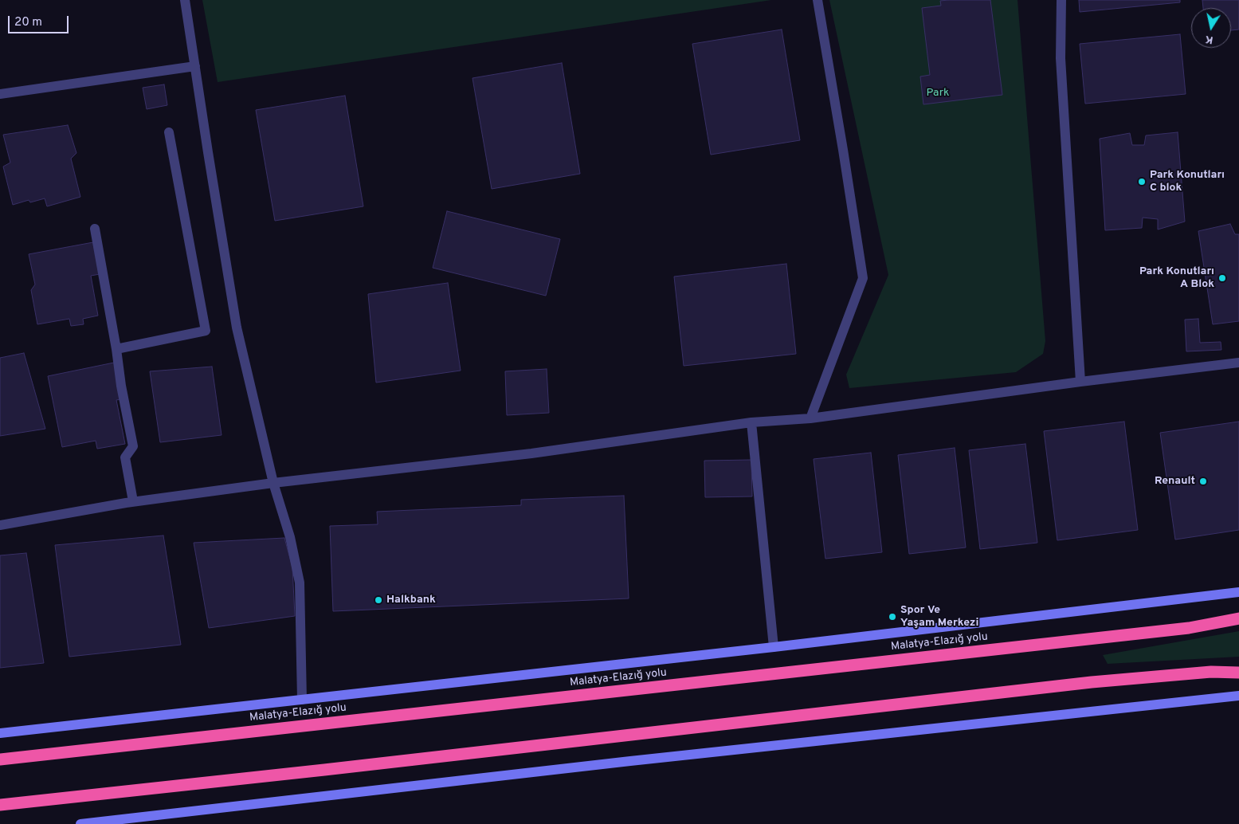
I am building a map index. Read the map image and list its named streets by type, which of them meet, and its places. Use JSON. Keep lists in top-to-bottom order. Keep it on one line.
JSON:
{"streets":{"highway":["Malatya-Elazığ yolu"]},"parks":["Park"],"places":["Park Konutları C blok","Park Konutları A Blok","Renault","Halkbank","Spor Ve Yaşam Merkezi"],"scale_bar":"20 m","north":"bottom"}
